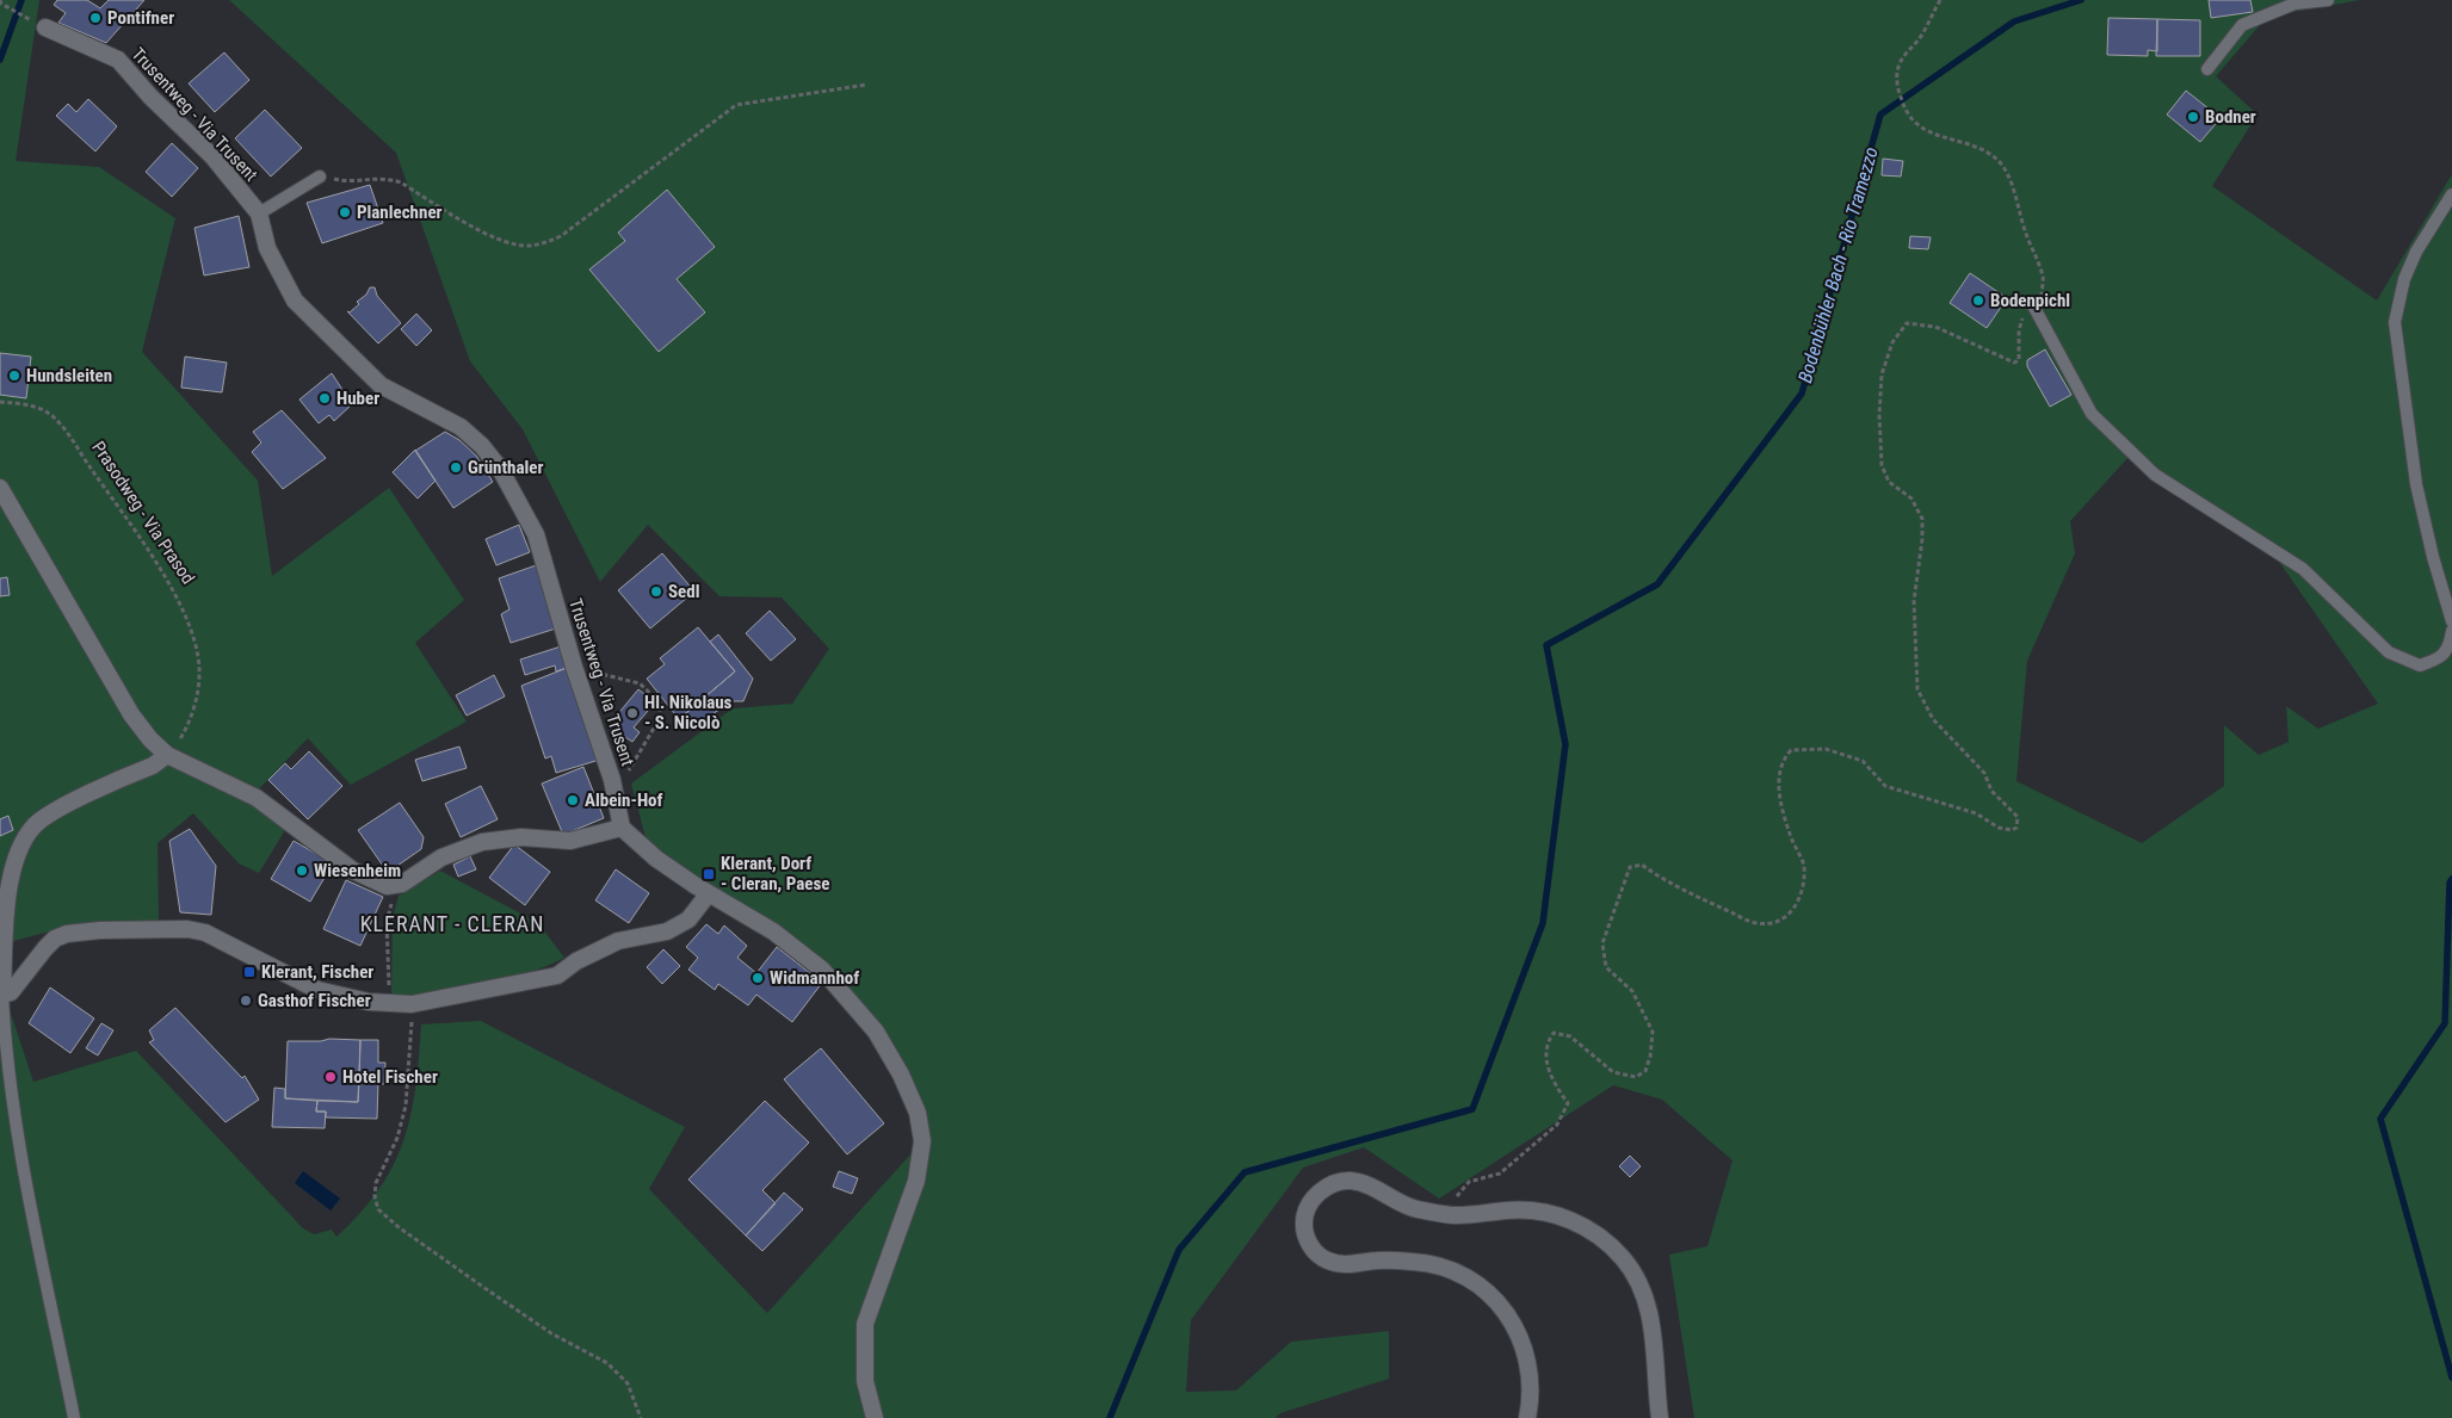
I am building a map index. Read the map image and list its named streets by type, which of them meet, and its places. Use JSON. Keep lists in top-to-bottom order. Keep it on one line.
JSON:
{"streets":{"street":["Trusentweg - Via Trusent"],"path":["Prasodweg - Via Prasod"]},"districts":["KLERANT - CLERAN"],"water":["Bodenbühler Bach - Rio Tramezzo"],"places":{"other":["Pontifner","Bodner","Planlechner","Bodenpichl","Hundsleiten","Huber","Grünthaler","Sedl","Hl. Nikolaus - S. Nicolò","Albein-Hof","Wiesenheim","Widmannhof","Gasthof Fischer","Hotel Fischer"],"transit":["Klerant, Dorf - Cleran, Paese","Klerant, Fischer"]}}
